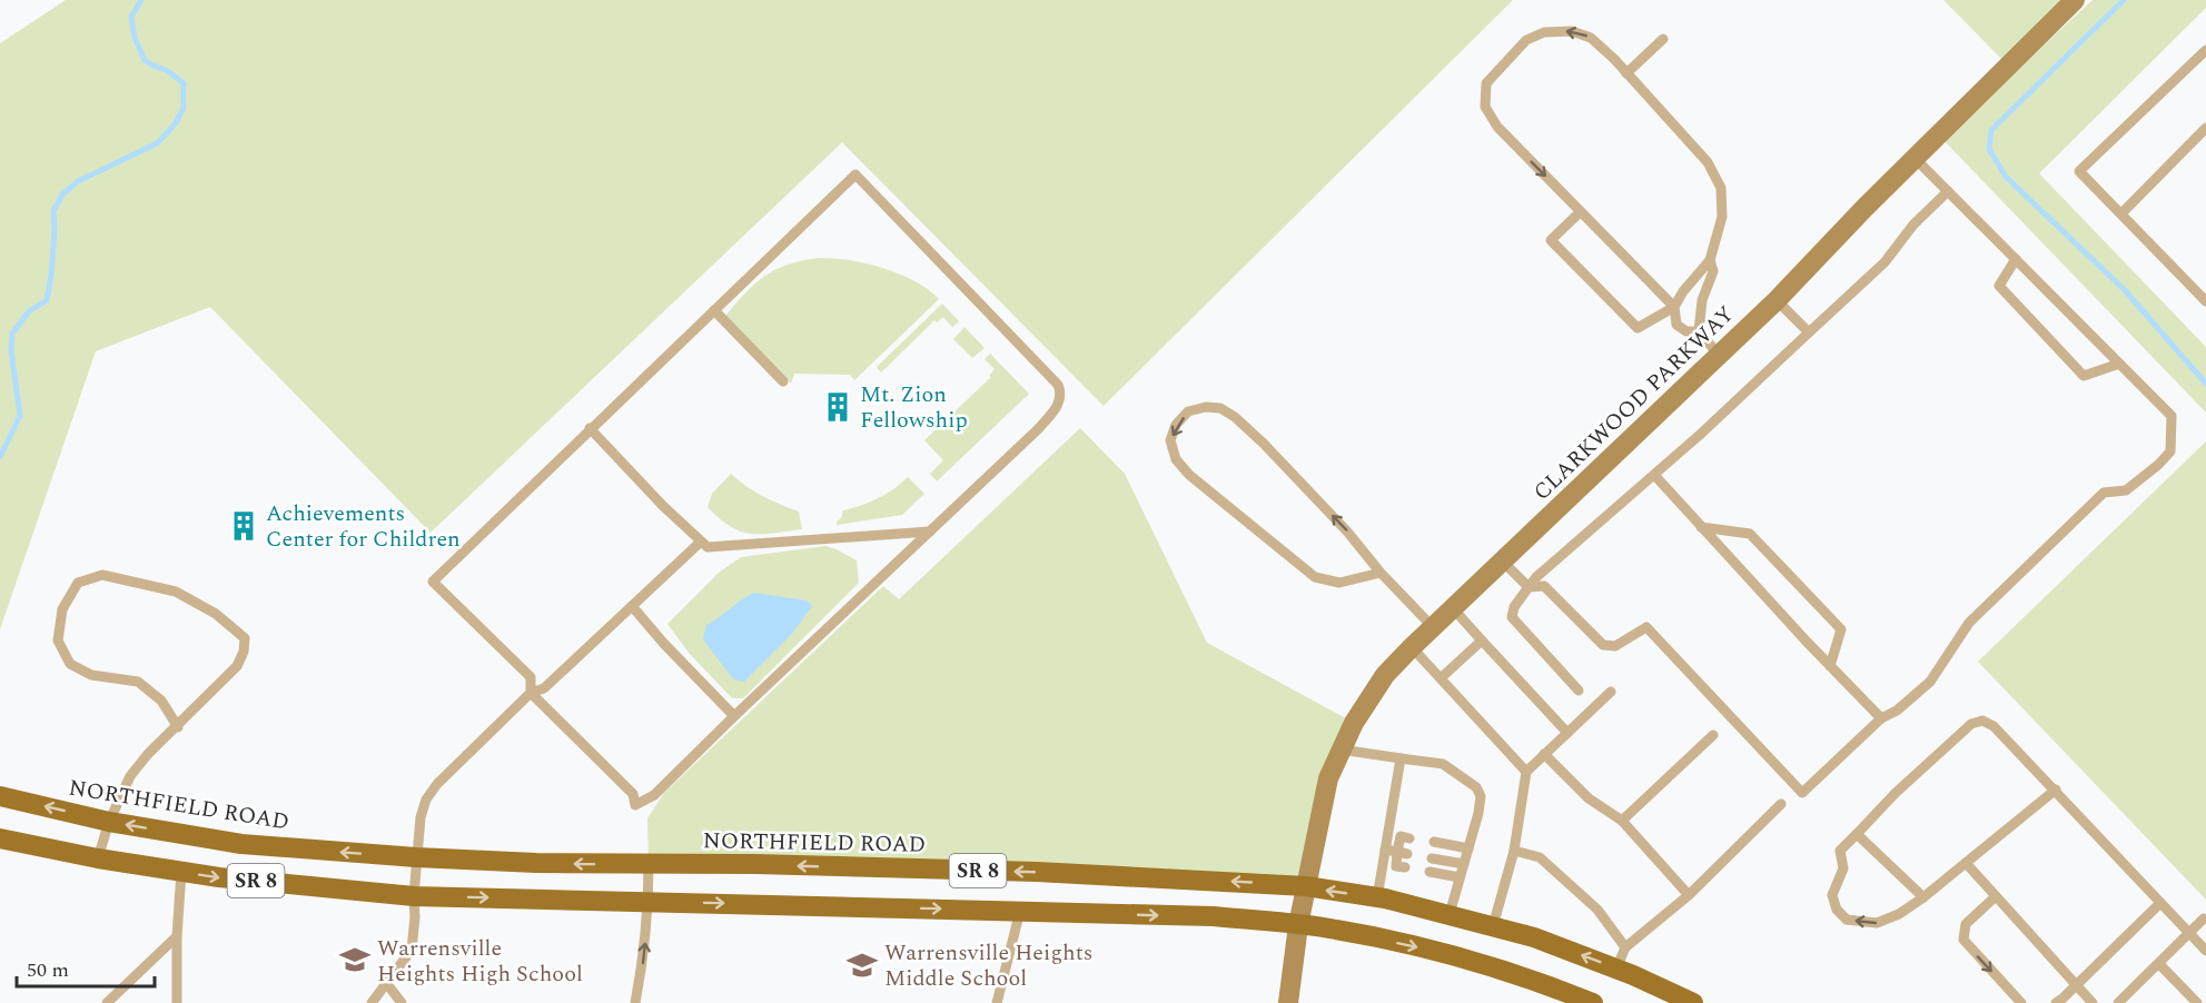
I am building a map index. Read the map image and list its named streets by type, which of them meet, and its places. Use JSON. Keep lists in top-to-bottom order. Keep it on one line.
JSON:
{"streets":{"main road":["NORTHFIELD ROAD","SR 8"],"street":["CLARKWOOD PARKWAY"]},"crossings":[["CLARKWOOD PARKWAY","NORTHFIELD ROAD"],["CLARKWOOD PARKWAY","SR 8"]],"places":{"building":["Mt. Zion Fellowship","Achievements Center for Children"],"school or university":["Warrensville Heights High School","Warrensville Heights Middle School"]},"scale_bar":"50 m"}
